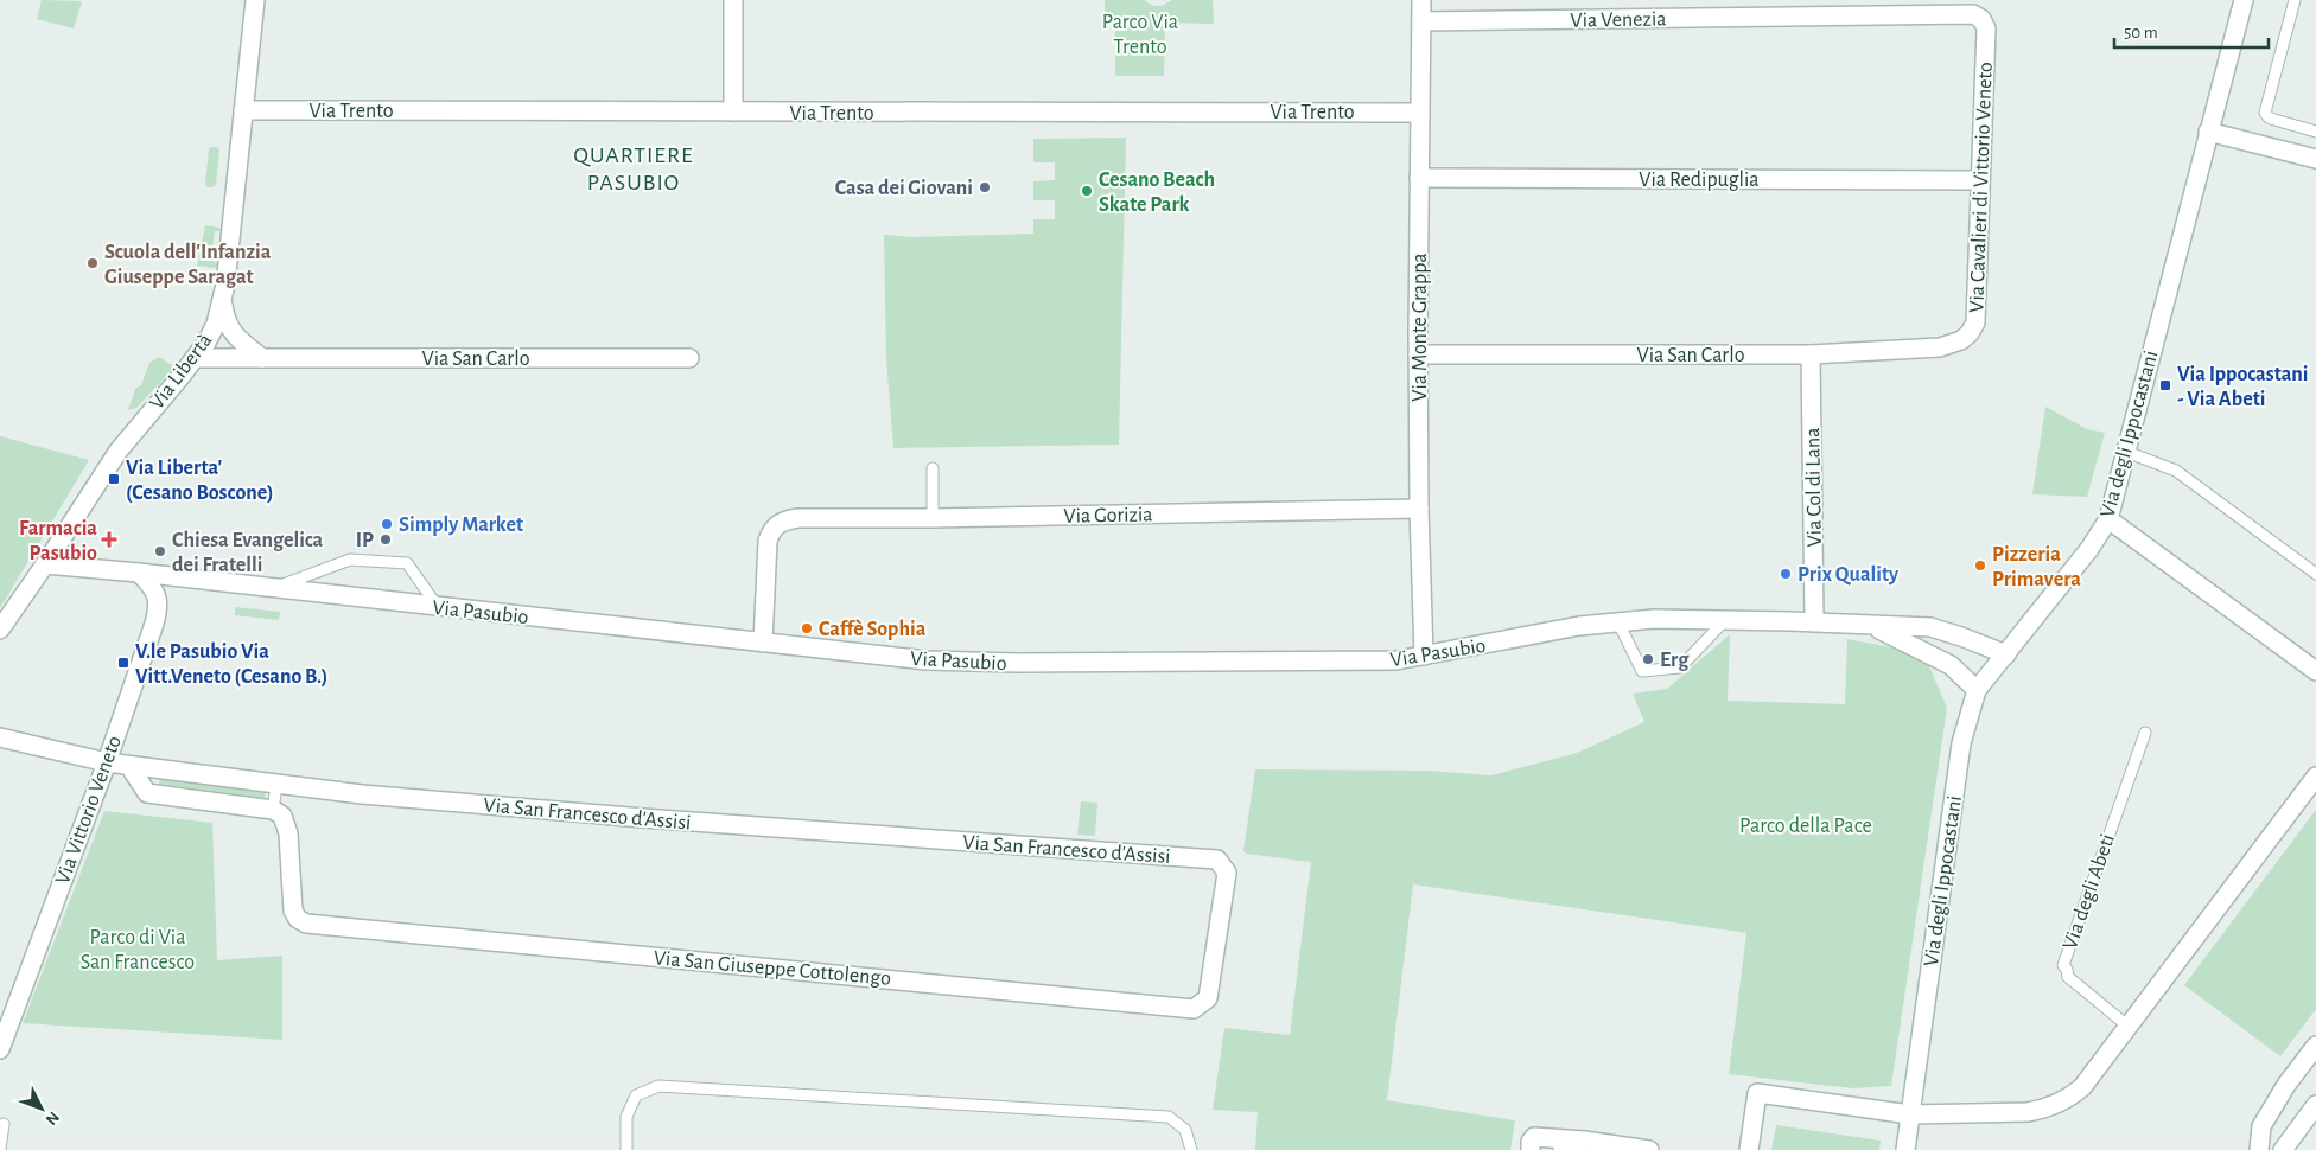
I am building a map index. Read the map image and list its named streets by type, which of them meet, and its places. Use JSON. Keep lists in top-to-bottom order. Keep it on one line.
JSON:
{"streets":{"street":["Via Venezia","Via Trento","Via Redipuglia","Via Cavalieri di Vittorio Veneto","Via Monte Grappa","Via San Carlo","Via Libertà","Via degli Ippocastani","Via Col di Lana","Via Gorizia","Via Pasubio","Via Vittorio Veneto","Via San Francesco d'Assisi","Via San Giuseppe Cottolengo"],"lane":["Via degli Abeti"]},"crossings":[["Via Venezia","Via Cavalieri di Vittorio Veneto"],["Via Venezia","Via Monte Grappa"],["Via Trento","Via Monte Grappa"],["Via Trento","Via Libertà"],["Via Redipuglia","Via Cavalieri di Vittorio Veneto"],["Via Redipuglia","Via Monte Grappa"],["Via Cavalieri di Vittorio Veneto","Via San Carlo"],["Via Monte Grappa","Via San Carlo"],["Via Monte Grappa","Via Gorizia"],["Via Monte Grappa","Via Pasubio"],["Via San Carlo","Via Libertà"],["Via San Carlo","Via Col di Lana"],["Via Libertà","Via Pasubio"],["Via degli Ippocastani","Via Pasubio"],["Via Col di Lana","Via Pasubio"],["Via Gorizia","Via Pasubio"],["Via Pasubio","Via Vittorio Veneto"],["Via Vittorio Veneto","Via San Francesco d'Assisi"],["Via San Francesco d'Assisi","Via San Giuseppe Cottolengo"]],"districts":["QUARTIERE PASUBIO"],"parks":["Parco Via Trento","Parco della Pace","Parco di Via San Francesco"],"places":{"other":["Casa dei Giovani","Cesano Beach Skate Park","Scuola dell'Infanzia Giuseppe Saragat","Simply Market","IP","Chiesa Evangelica dei Fratelli","Pizzeria Primavera","Prix Quality","Caffè Sophia","Erg"],"transit":["Via Ippocastani - Via Abeti","Via Liberta' (Cesano Boscone)","V.le Pasubio Via Vitt.Veneto (Cesano B.)"],"health":["Farmacia Pasubio"]},"scale_bar":"50 m","north":"bottom right"}
